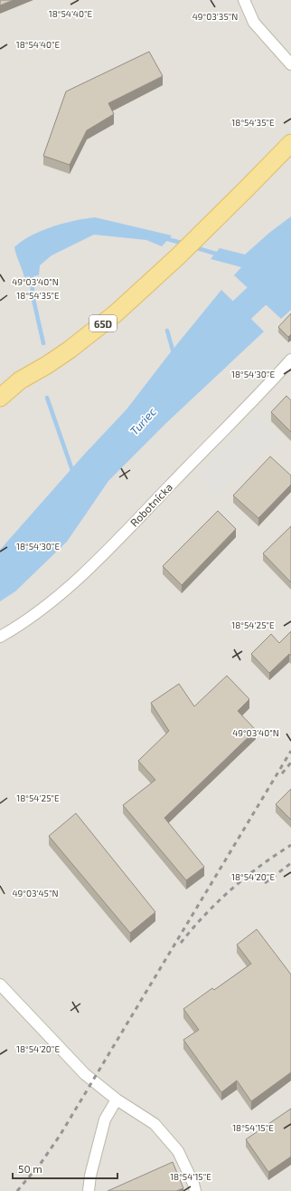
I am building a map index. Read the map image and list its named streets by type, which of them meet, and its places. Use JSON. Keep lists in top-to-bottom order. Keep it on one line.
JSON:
{"streets":{"main road":["65D"],"street":["Robotnícka"]},"water":["Turiec"],"scale_bar":"50 m","coordinates":["18°54'40\"E","49°03'35\"N","18°54'35\"E","49°03'40\"N","18°54'30\"E","18°54'25\"E","18°54'20\"E","49°03'45\"N","18°54'15\"E"]}
